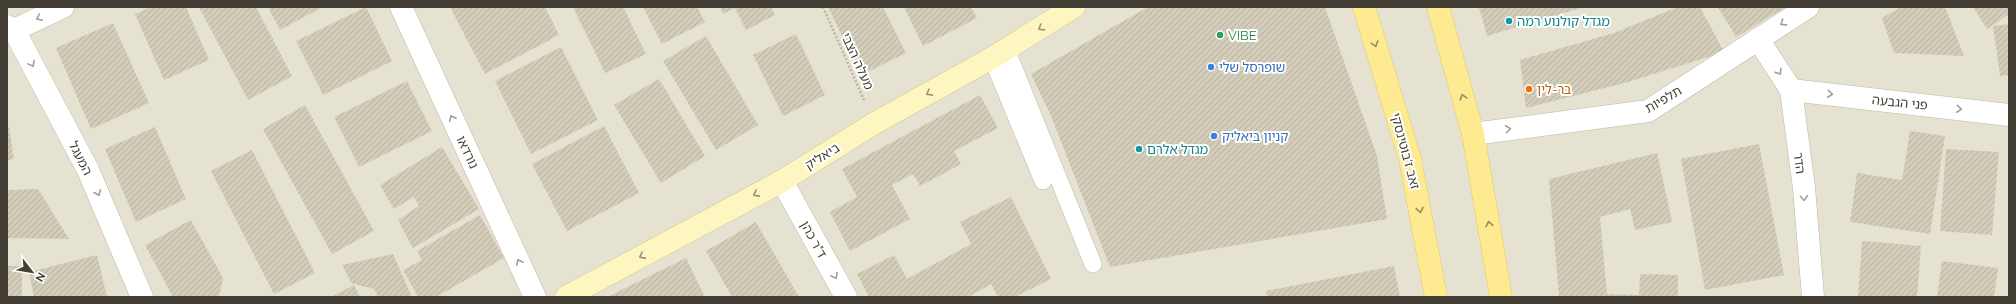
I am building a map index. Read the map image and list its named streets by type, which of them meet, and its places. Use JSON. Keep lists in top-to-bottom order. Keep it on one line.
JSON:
{"streets":{"main road":["זאב ז'בוטינסקי"],"street":["תלפיות","פני הגבעה","נורדאו","ביאליק","המעגל","הדר","ד\"ר כהן"],"path":["מעלה הצבי"]},"crossings":[["מעלה הצבי","ביאליק"],["תלפיות","הדר"],["פני הגבעה","הדר"],["ביאליק","ד\"ר כהן"]],"one_way":["פני הגבעה","נורדאו","ביאליק","המעגל","הדר","ד\"ר כהן"],"places":["מגדל קולנוע רמה","VIBE","שופרסל שלי","בר-לין","קניון ביאליק","מגדל אלרם"],"north":"bottom right"}
